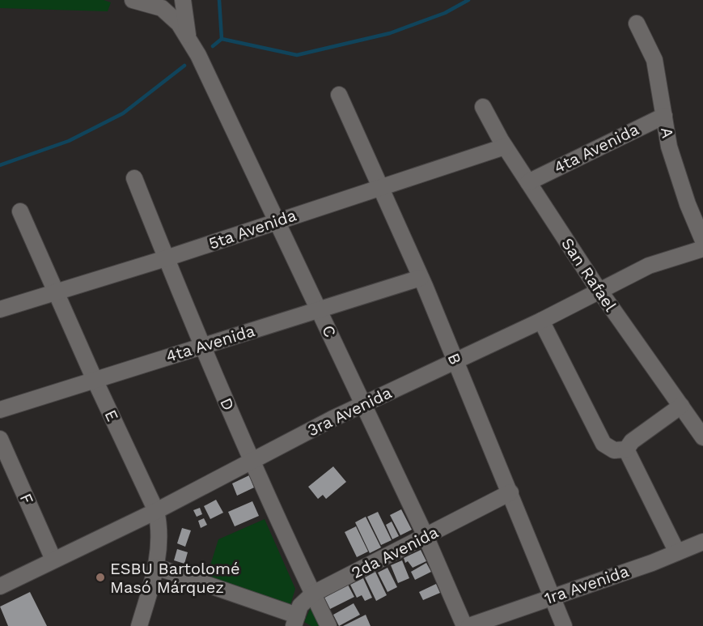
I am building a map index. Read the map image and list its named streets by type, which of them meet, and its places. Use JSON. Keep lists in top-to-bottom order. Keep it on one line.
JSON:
{"streets":{"street":["A","4ta Avenida","5ta Avenida","San Rafael","C","B","D","3ra Avenida","E","F","2da Avenida","1ra Avenida"]},"crossings":[["A","4ta Avenida"],["4ta Avenida","San Rafael"],["4ta Avenida","C"],["4ta Avenida","B"],["4ta Avenida","D"],["4ta Avenida","E"],["5ta Avenida","San Rafael"],["5ta Avenida","C"],["5ta Avenida","B"],["5ta Avenida","D"],["5ta Avenida","E"],["San Rafael","3ra Avenida"],["C","3ra Avenida"],["C","2da Avenida"],["B","3ra Avenida"],["B","2da Avenida"],["B","1ra Avenida"],["D","3ra Avenida"],["D","2da Avenida"],["3ra Avenida","E"],["3ra Avenida","F"]],"places":["ESBU Bartolomé Masó Márquez"]}
